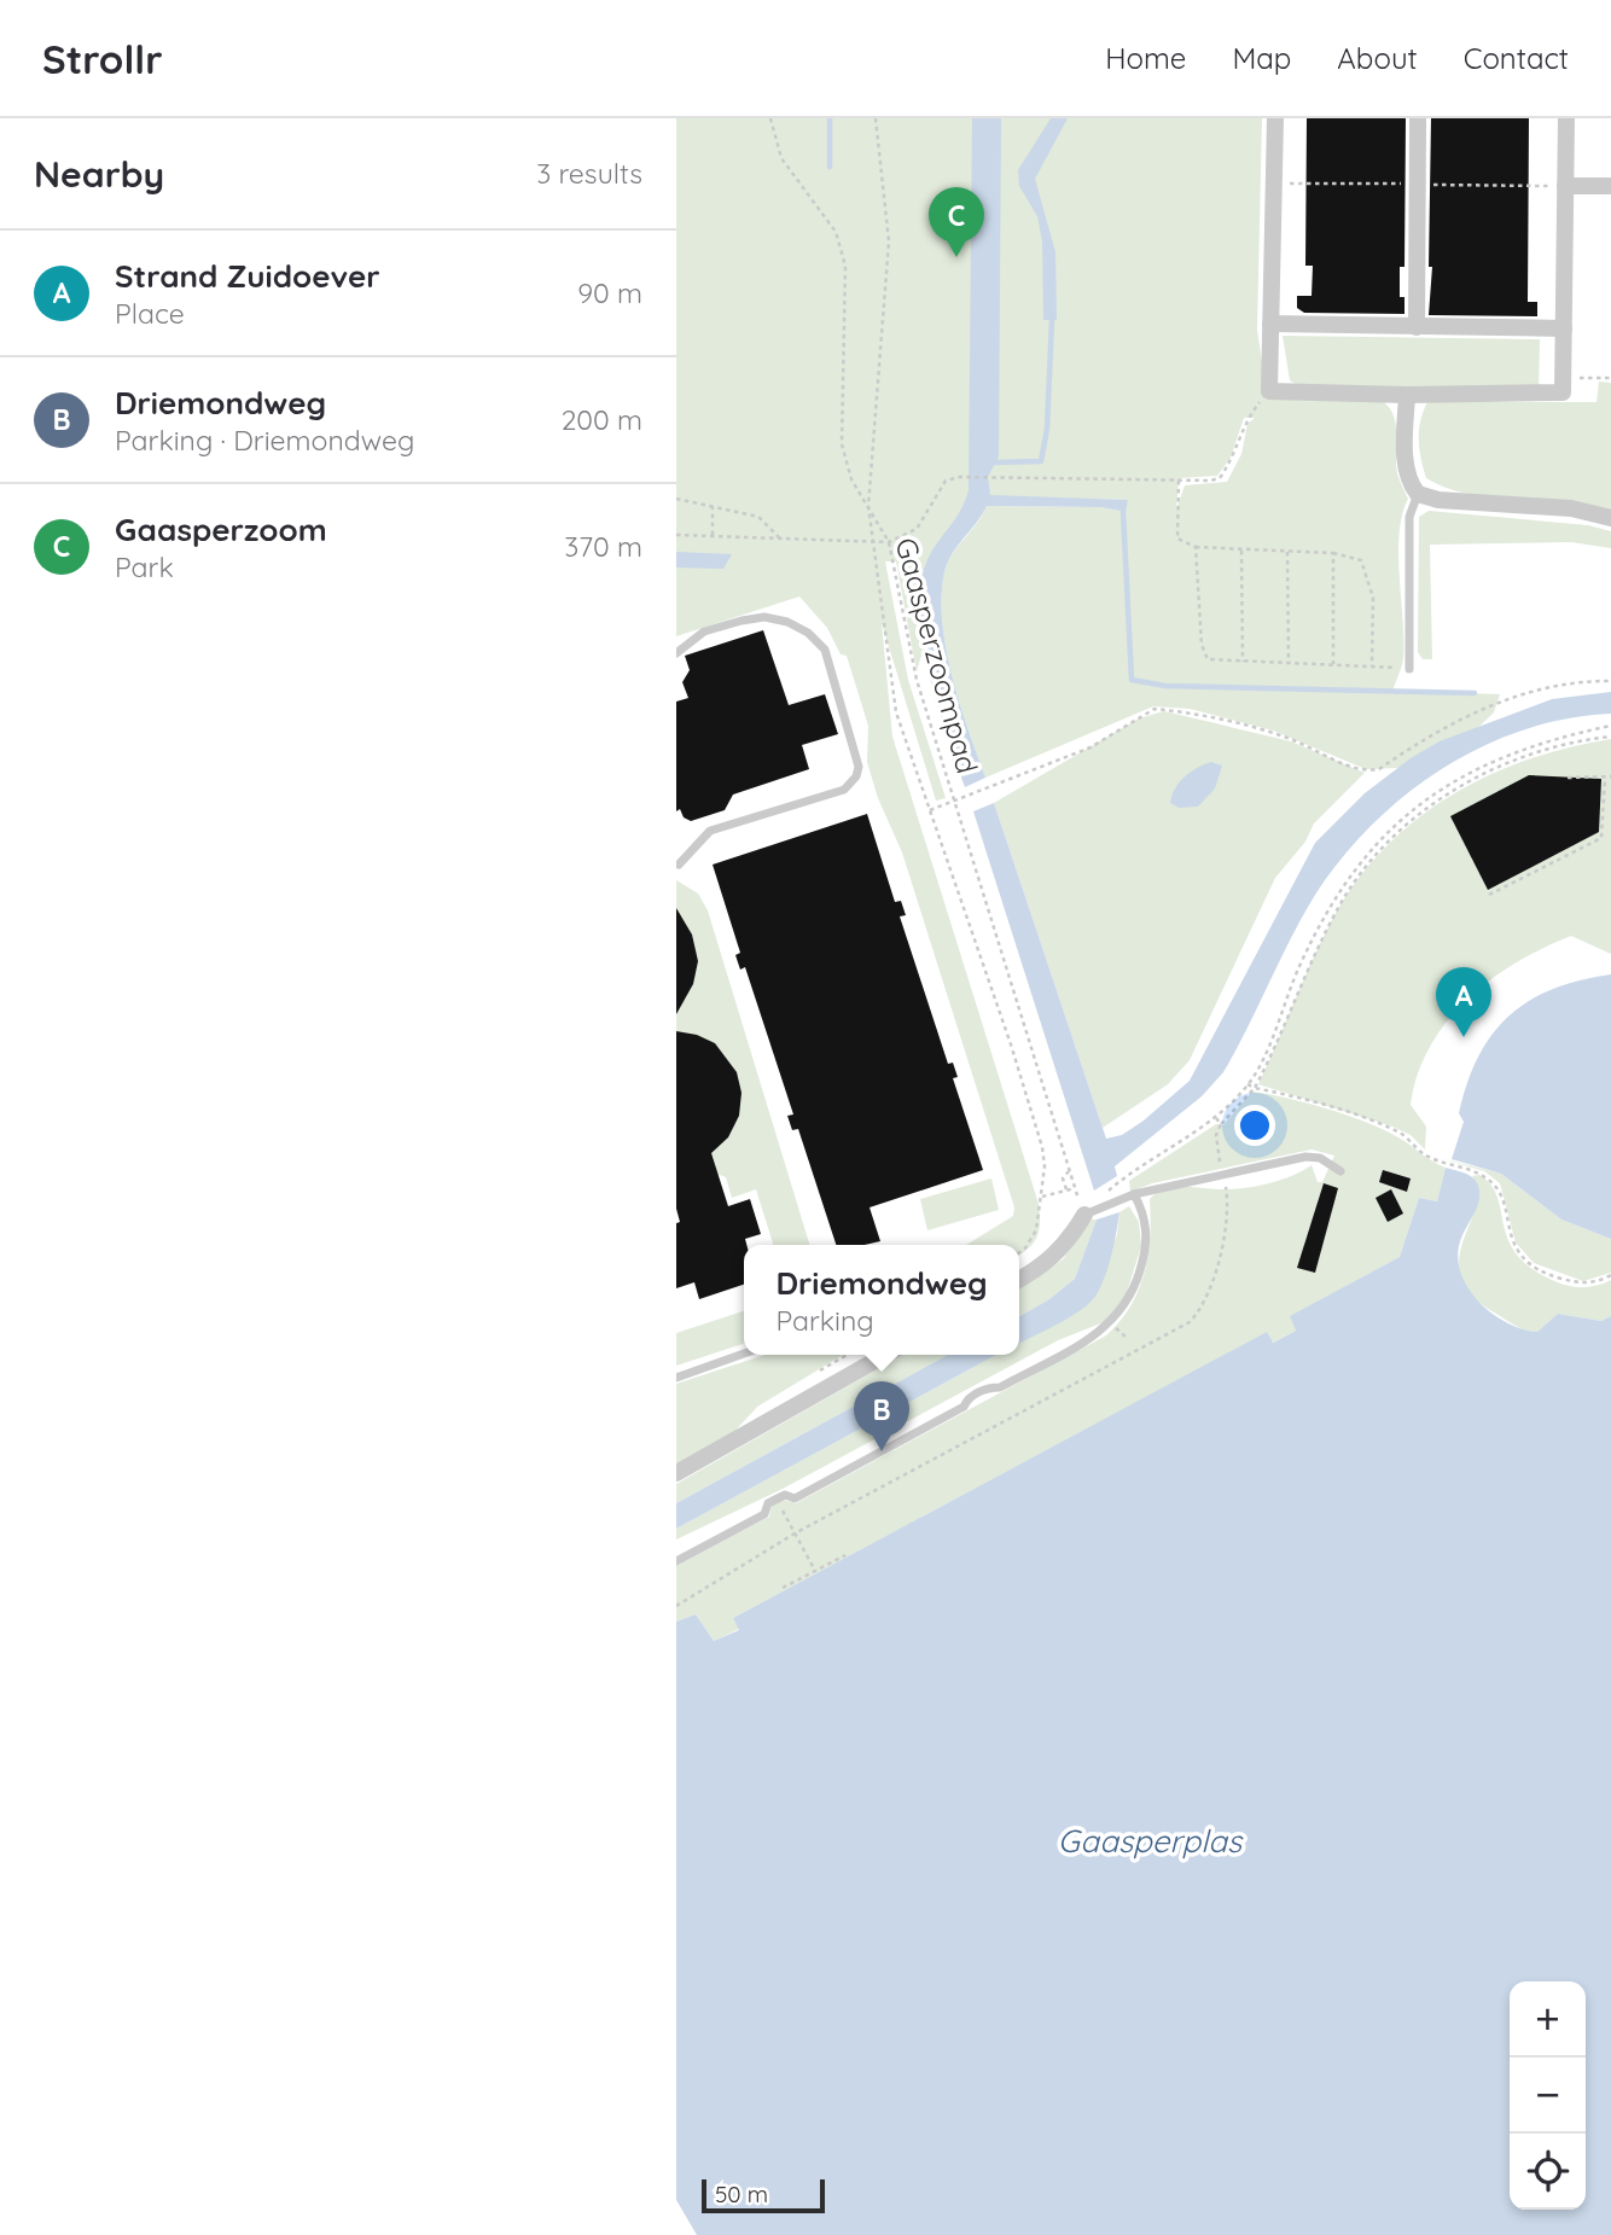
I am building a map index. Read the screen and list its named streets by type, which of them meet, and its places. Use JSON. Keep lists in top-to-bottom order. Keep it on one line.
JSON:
{"streets":{"path":["Gaasperzoompad"]},"water":["Gaasperplas"],"scale_bar":"50 m","page":{"header":"Strollr","nav":["Home","Map","About","Contact"],"heading":["Nearby","3 results"],"pins":["C","A","B"],"list":[{"mark":"A","name":"Strand Zuidoever","note":"Place","value":"90 m"},{"mark":"B","name":"Driemondweg","note":"Parking · Driemondweg","value":"200 m"},{"mark":"C","name":"Gaasperzoom","note":"Park","value":"370 m"}],"popup":["Driemondweg","Parking"],"map_buttons":["+","−"],"scale":"50 m"}}
